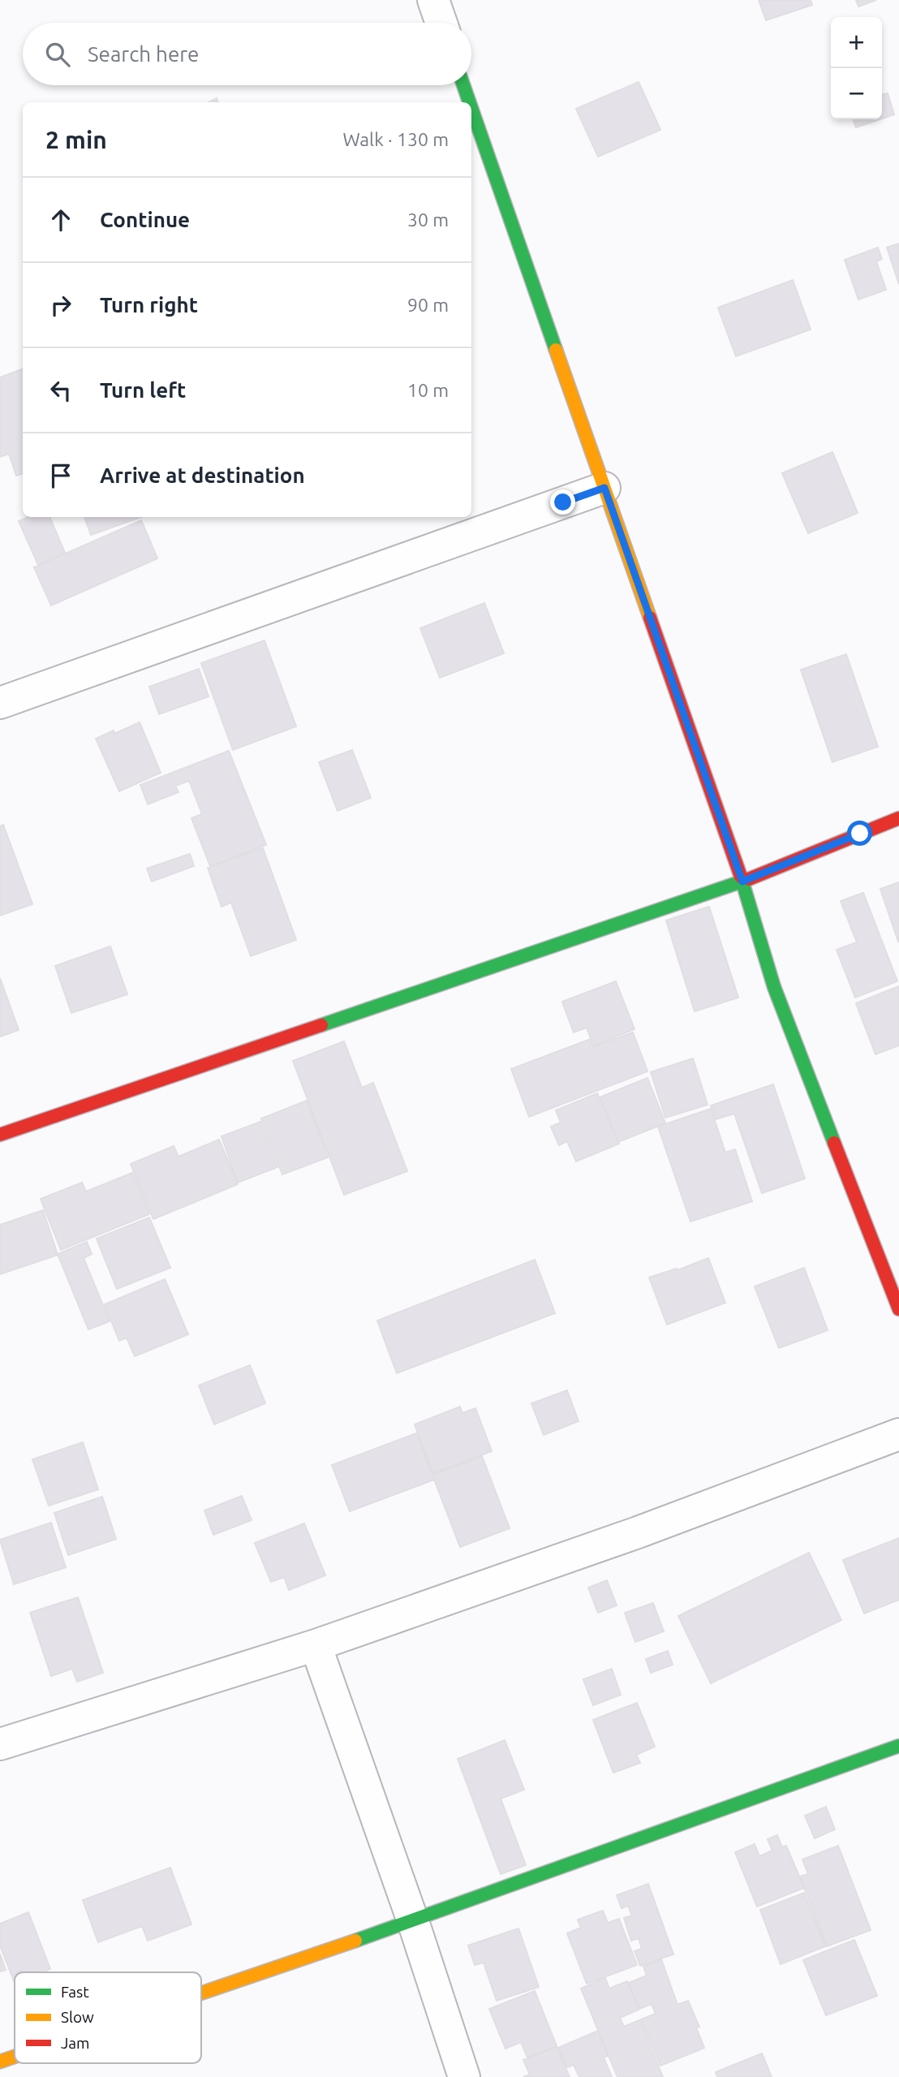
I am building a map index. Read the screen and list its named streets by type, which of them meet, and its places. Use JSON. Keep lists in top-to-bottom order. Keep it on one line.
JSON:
{"legend":["Fast","Slow","Jam"],"page":{"map_buttons":["+","−"],"search":"Search here","heading":["2 min","Walk · 130 m"],"list":[["Continue","30 m"],["Turn right","90 m"],["Turn left","10 m"],"Arrive at destination"]}}
